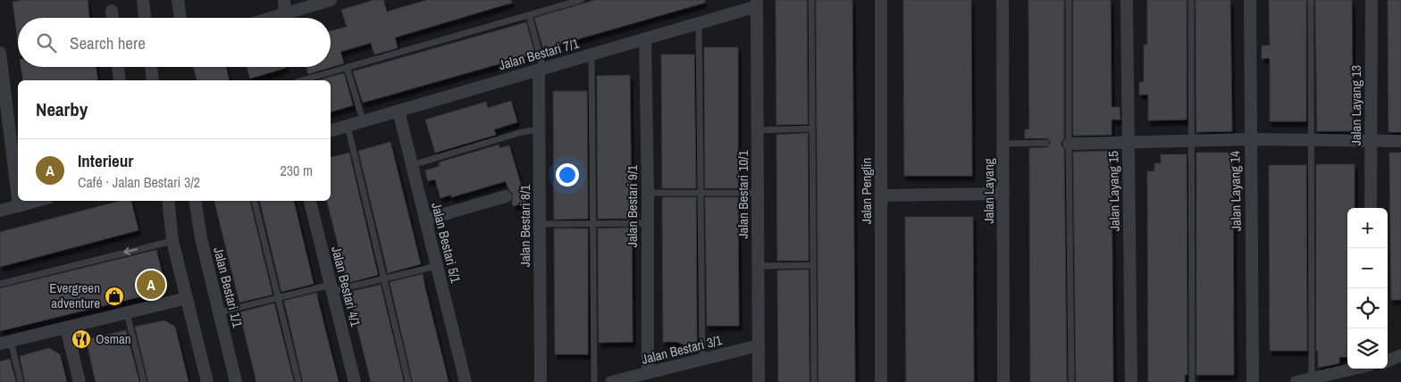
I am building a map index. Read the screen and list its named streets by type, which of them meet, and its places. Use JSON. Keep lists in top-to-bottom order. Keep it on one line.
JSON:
{"streets":{"street":["Jalan Bestari 7/1","Jalan Layang 13","Jalan Penglin","Jalan Layang","Jalan Layang 15","Jalan Layang 14","Jalan Bestari 10/1","Jalan Bestari 9/1","Jalan Bestari 8/1","Jalan Bestari 5/1","Jalan Bestari 4/1","Jalan Bestari 1/1","Jalan Bestari 3/1"]},"crossings":[["Jalan Bestari 7/1","Jalan Bestari 10/1"],["Jalan Bestari 7/1","Jalan Bestari 9/1"],["Jalan Bestari 7/1","Jalan Bestari 8/1"],["Jalan Bestari 7/1","Jalan Bestari 5/1"],["Jalan Bestari 10/1","Jalan Bestari 3/1"],["Jalan Bestari 9/1","Jalan Bestari 3/1"]],"places":{"shop":["Evergreen adventure"],"restaurant":["Osman"]},"page":{"search":"Search here","heading":"Nearby","list":[{"mark":"A","name":"Interieur","note":"Café · Jalan Bestari 3/2","value":"230 m"}],"map_buttons":["+","−"],"pins":"A"}}
